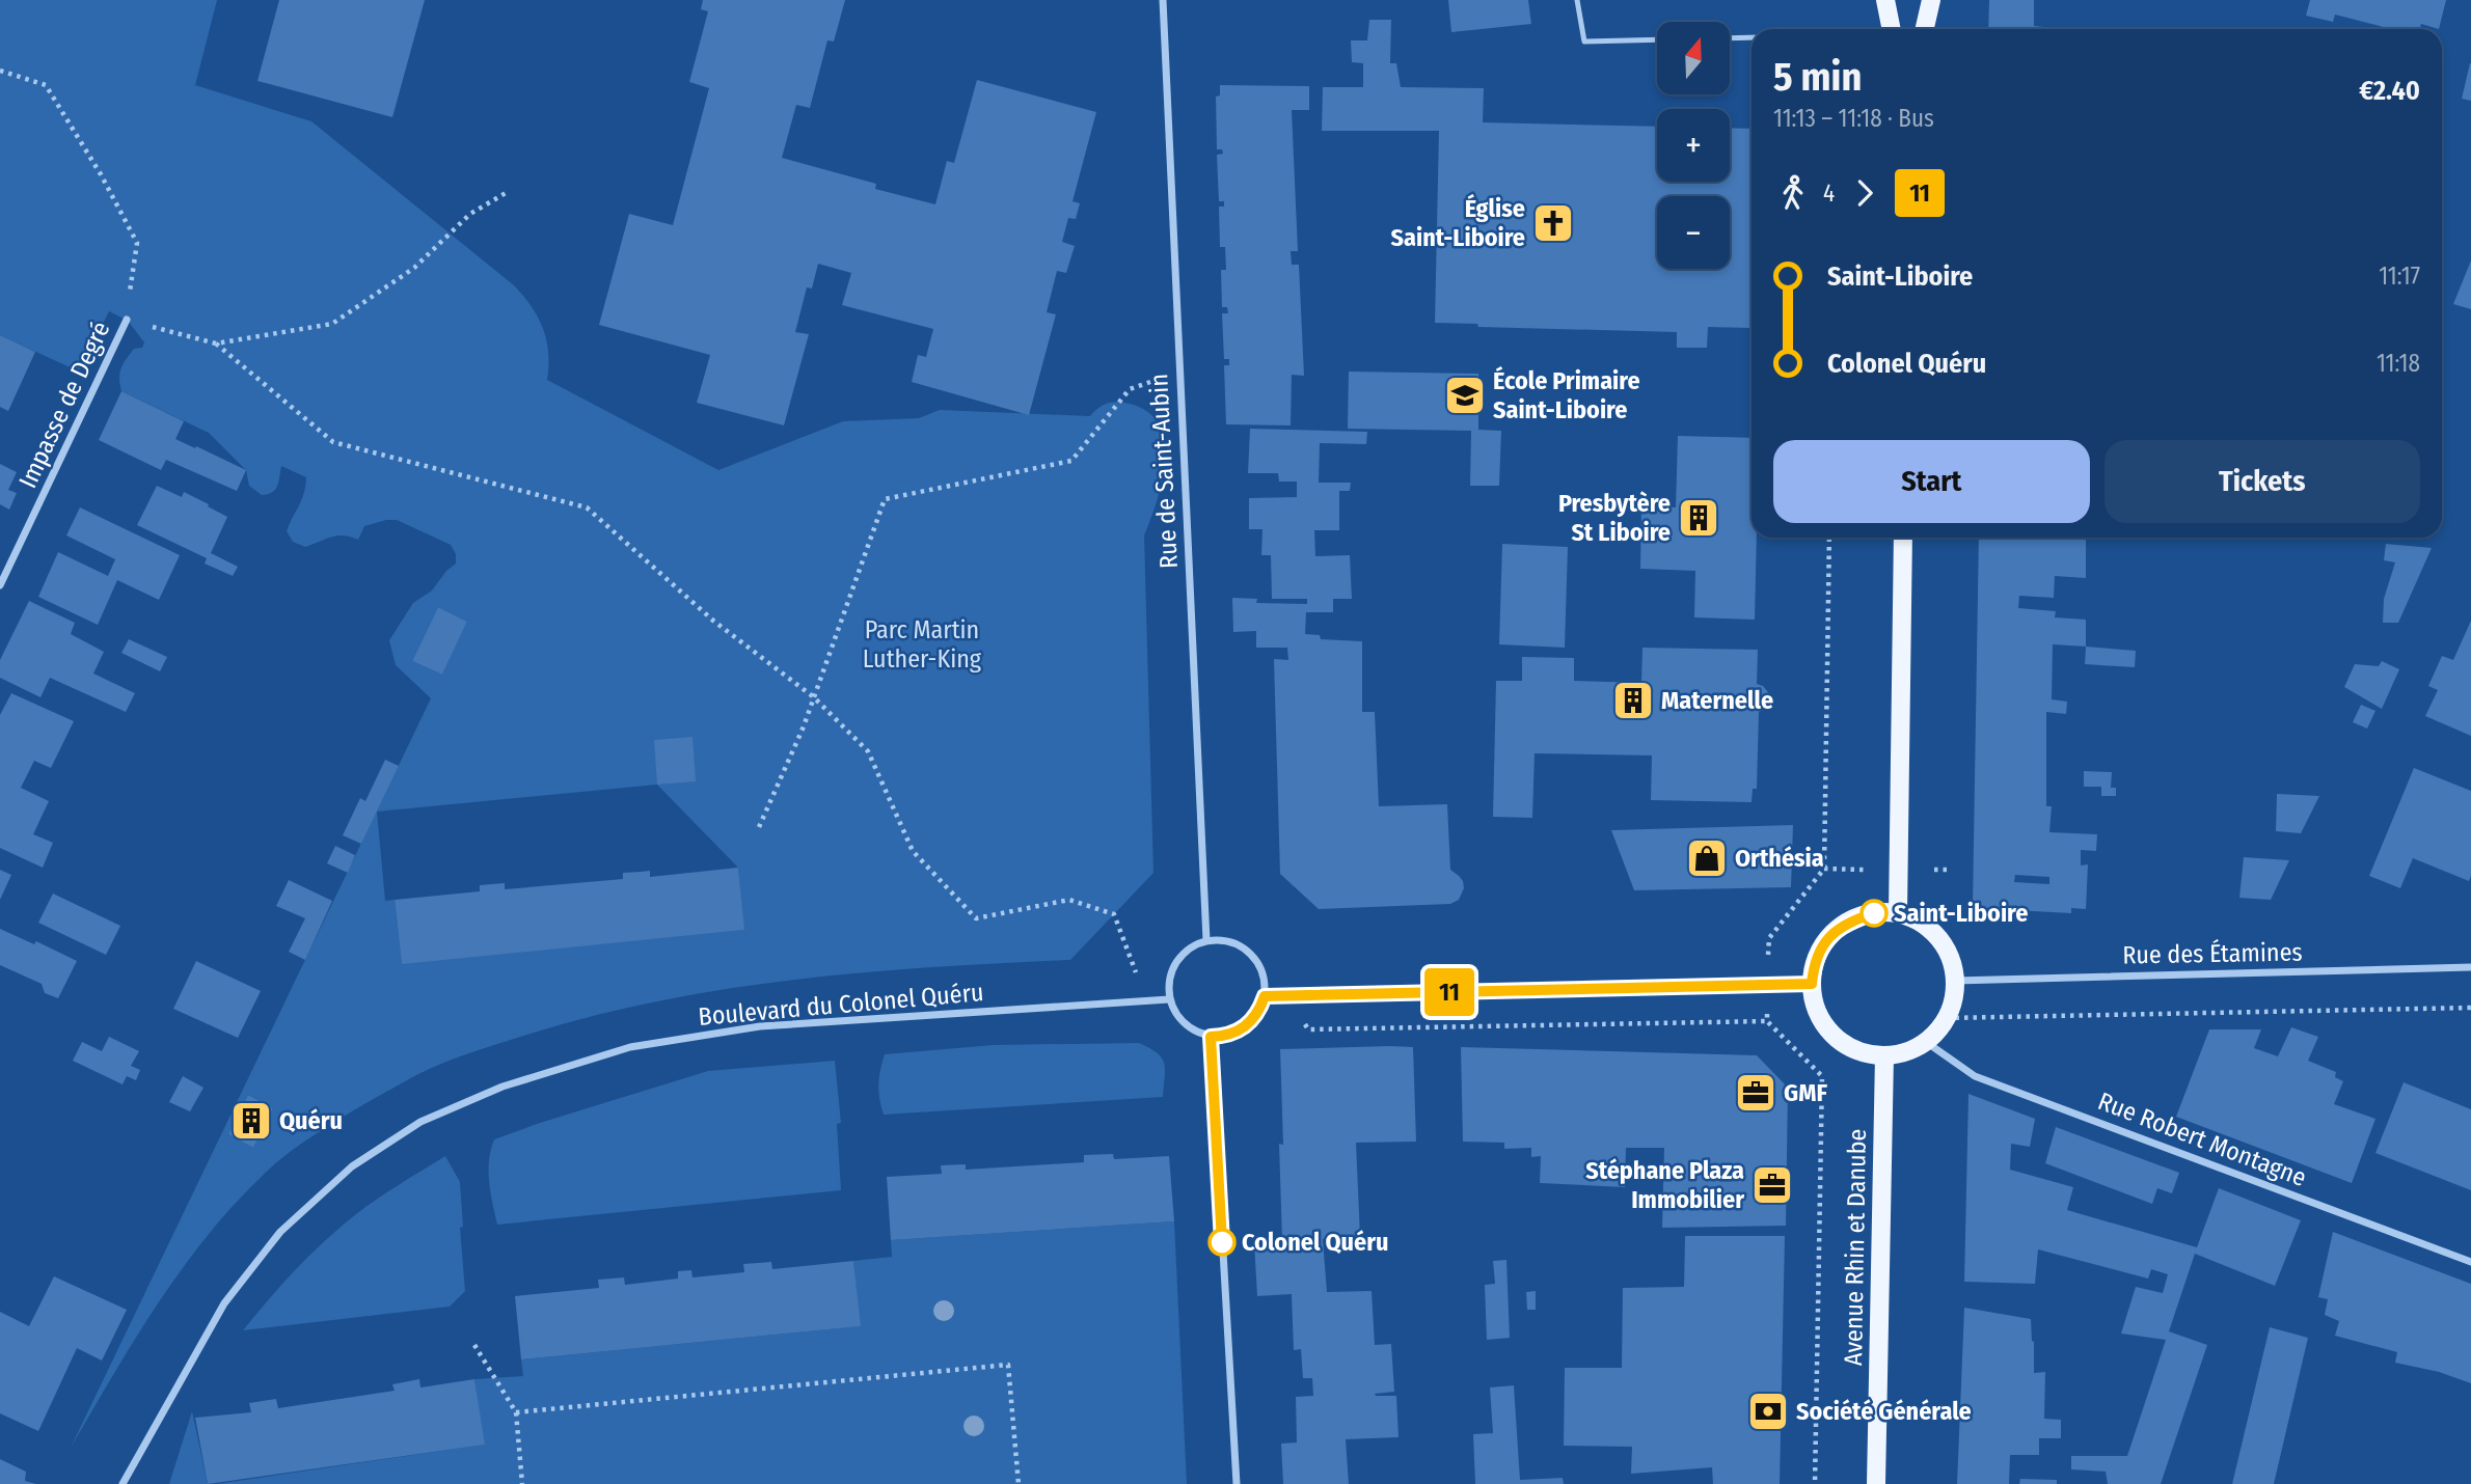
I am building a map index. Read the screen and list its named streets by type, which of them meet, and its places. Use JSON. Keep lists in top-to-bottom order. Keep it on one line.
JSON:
{"streets":{"main road":["Avenue Rhin et Danube"],"street":["Impasse de Degré","Rue de Saint-Aubin","Rue des Étamines","Boulevard du Colonel Quéru","Rue Robert Montagne"]},"crossings":[["Rue de Saint-Aubin","Boulevard du Colonel Quéru"],["Rue des Étamines","Rue Robert Montagne"],["Rue des Étamines","Avenue Rhin et Danube"],["Rue Robert Montagne","Avenue Rhin et Danube"]],"parks":["Parc Martin Luther-King"],"places":{"church":["Église Saint-Liboire"],"school or university":["École Primaire Saint-Liboire"],"building":["Presbytère St Liboire","Maternelle","Quéru"],"shop":["Orthésia"],"other":["Saint-Liboire","Colonel Quéru"],"office":["GMF","Stéphane Plaza Immobilier"],"bank":["Société Générale"]},"lines":["bus line 11"],"north":"top","page":{"on_map":"11","map_buttons":["+","−"],"heading":["5 min","11:13 – 11:18 · Bus","€2.40"],"legs":["4","11"],"list":[{"name":"Saint-Liboire","value":"11:17"},{"name":"Colonel Quéru","value":"11:18"}],"buttons":["Start","Tickets"]}}
